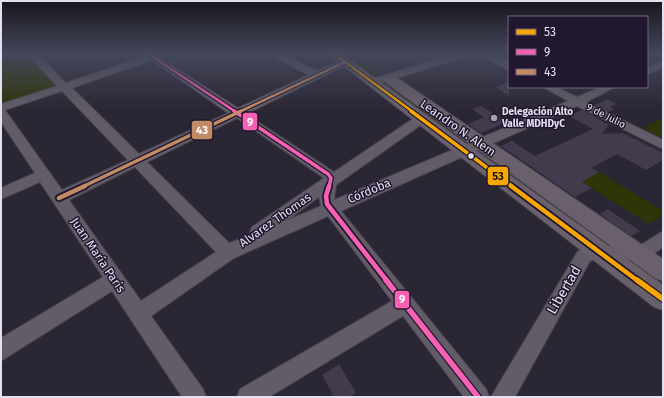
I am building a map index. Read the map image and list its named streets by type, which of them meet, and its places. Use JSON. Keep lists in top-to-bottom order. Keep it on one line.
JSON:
{"streets":{"main road":["Leandro N. Alem"],"street":["9 de Julio","Córdoba","Alvarez Thomas","Juan María Paris","Libertad"]},"crossings":[["9 de Julio","Córdoba"],["Leandro N. Alem","Córdoba"],["Leandro N. Alem","Alvarez Thomas"],["Leandro N. Alem","Libertad"],["Córdoba","Alvarez Thomas"],["Córdoba","Juan María Paris"]],"places":["Delegación Alto Valle MDHDyC"],"lines":["transit line 53","transit line 9","transit line 43"],"legend":["53","9","43"]}
